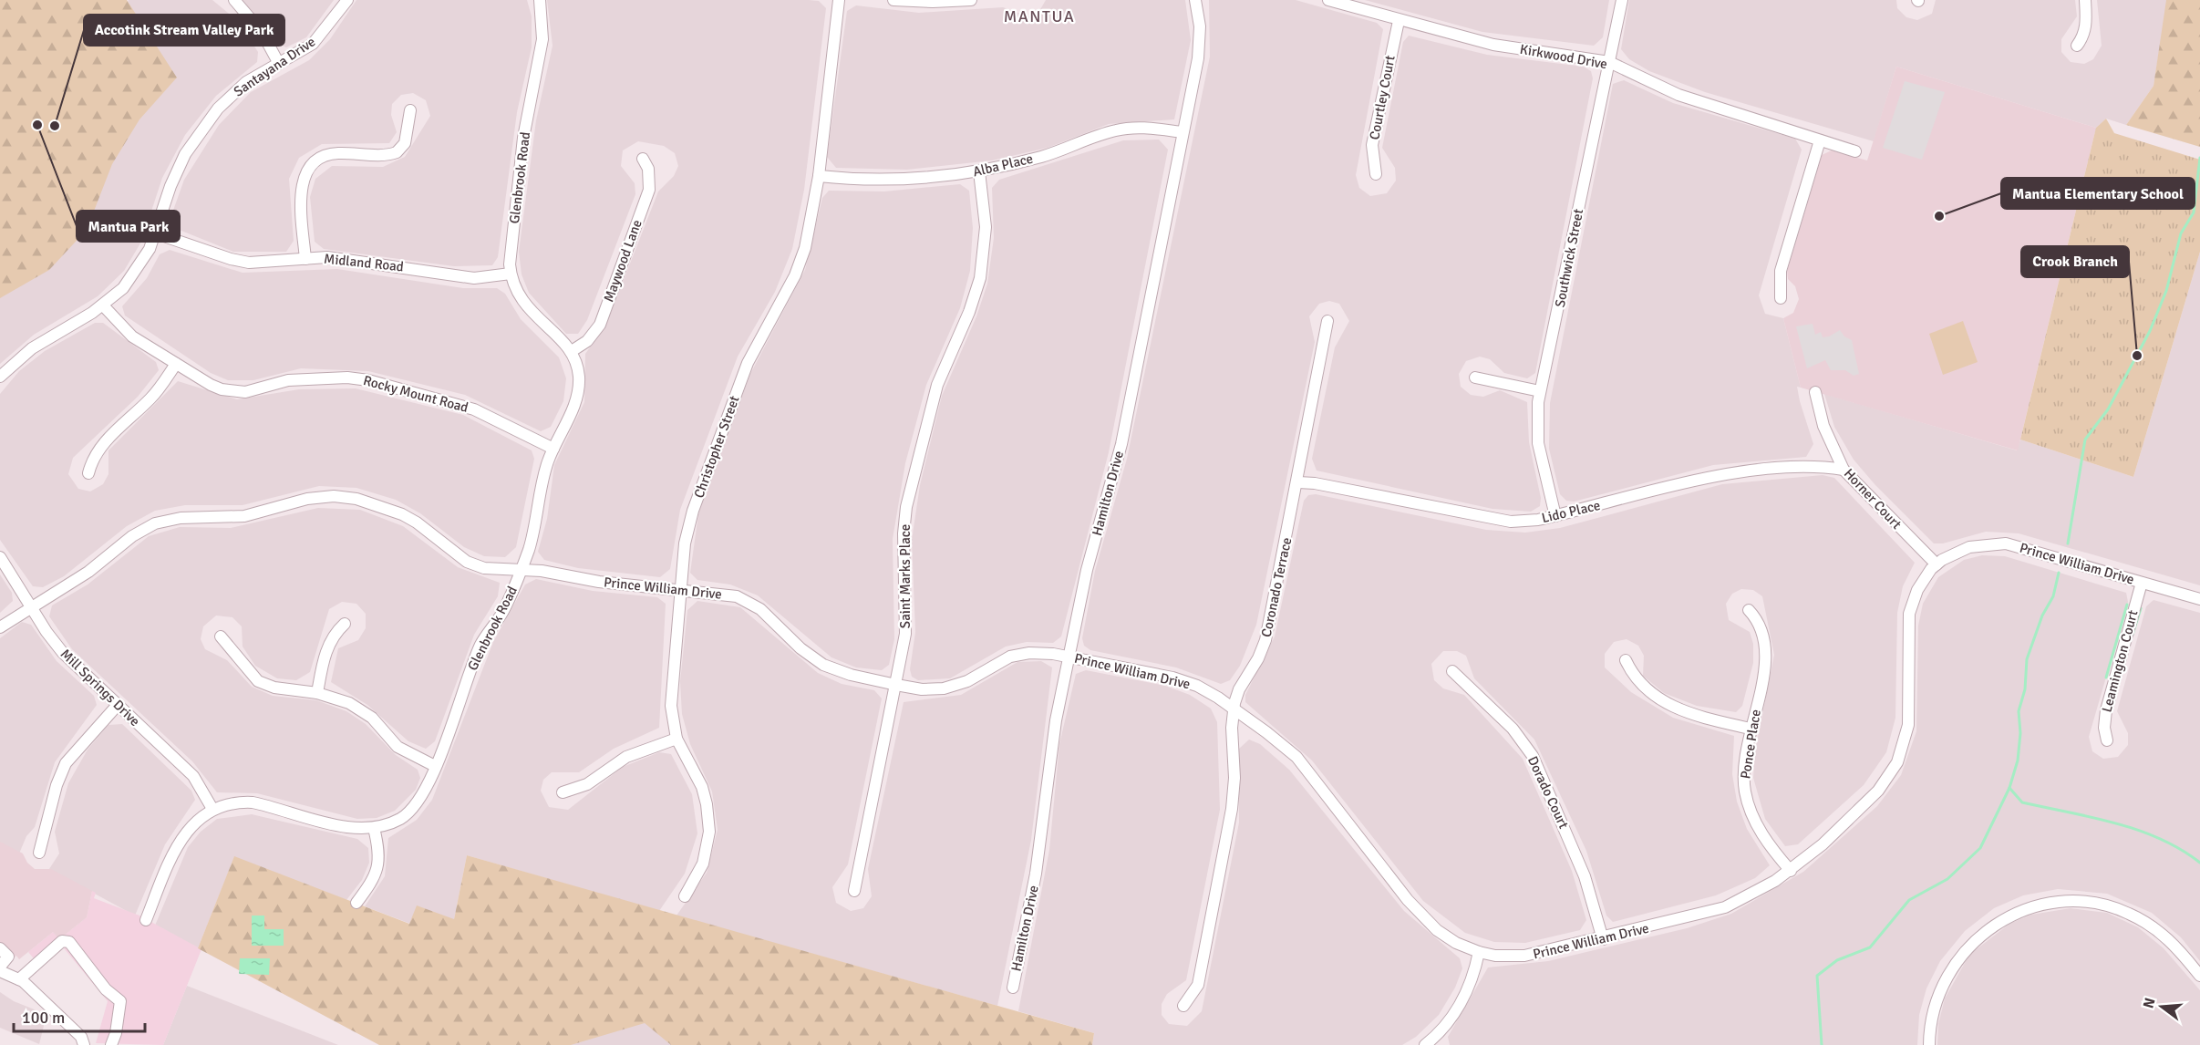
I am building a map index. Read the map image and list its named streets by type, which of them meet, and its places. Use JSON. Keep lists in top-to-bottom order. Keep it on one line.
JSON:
{"streets":{"street":["Kirkwood Drive","Santayana Drive","Courtley Court","Alba Place","Glenbrook Road","Southwick Street","Maywood Lane","Midland Road","Rocky Mount Road","Christopher Street","Hamilton Drive","Horner Court","Lido Place","Prince William Drive","Saint Marks Place","Coronado Terrace","Leamington Court","Mill Springs Drive","Ponce Place","Dorado Court"]},"crossings":[["Kirkwood Drive","Courtley Court"],["Kirkwood Drive","Southwick Street"],["Santayana Drive","Midland Road"],["Santayana Drive","Rocky Mount Road"],["Alba Place","Christopher Street"],["Alba Place","Hamilton Drive"],["Alba Place","Saint Marks Place"],["Glenbrook Road","Maywood Lane"],["Glenbrook Road","Midland Road"],["Glenbrook Road","Rocky Mount Road"],["Glenbrook Road","Prince William Drive"],["Glenbrook Road","Mill Springs Drive"],["Southwick Street","Lido Place"],["Christopher Street","Prince William Drive"],["Hamilton Drive","Prince William Drive"],["Horner Court","Lido Place"],["Horner Court","Prince William Drive"],["Lido Place","Coronado Terrace"],["Prince William Drive","Saint Marks Place"],["Prince William Drive","Coronado Terrace"],["Prince William Drive","Leamington Court"],["Prince William Drive","Mill Springs Drive"],["Prince William Drive","Ponce Place"],["Prince William Drive","Dorado Court"]],"districts":["MANTUA"],"places":["Mantua Park","Accotink Stream Valley Park","Mantua Elementary School","Crook Branch"],"scale_bar":"100 m","north":"left"}
